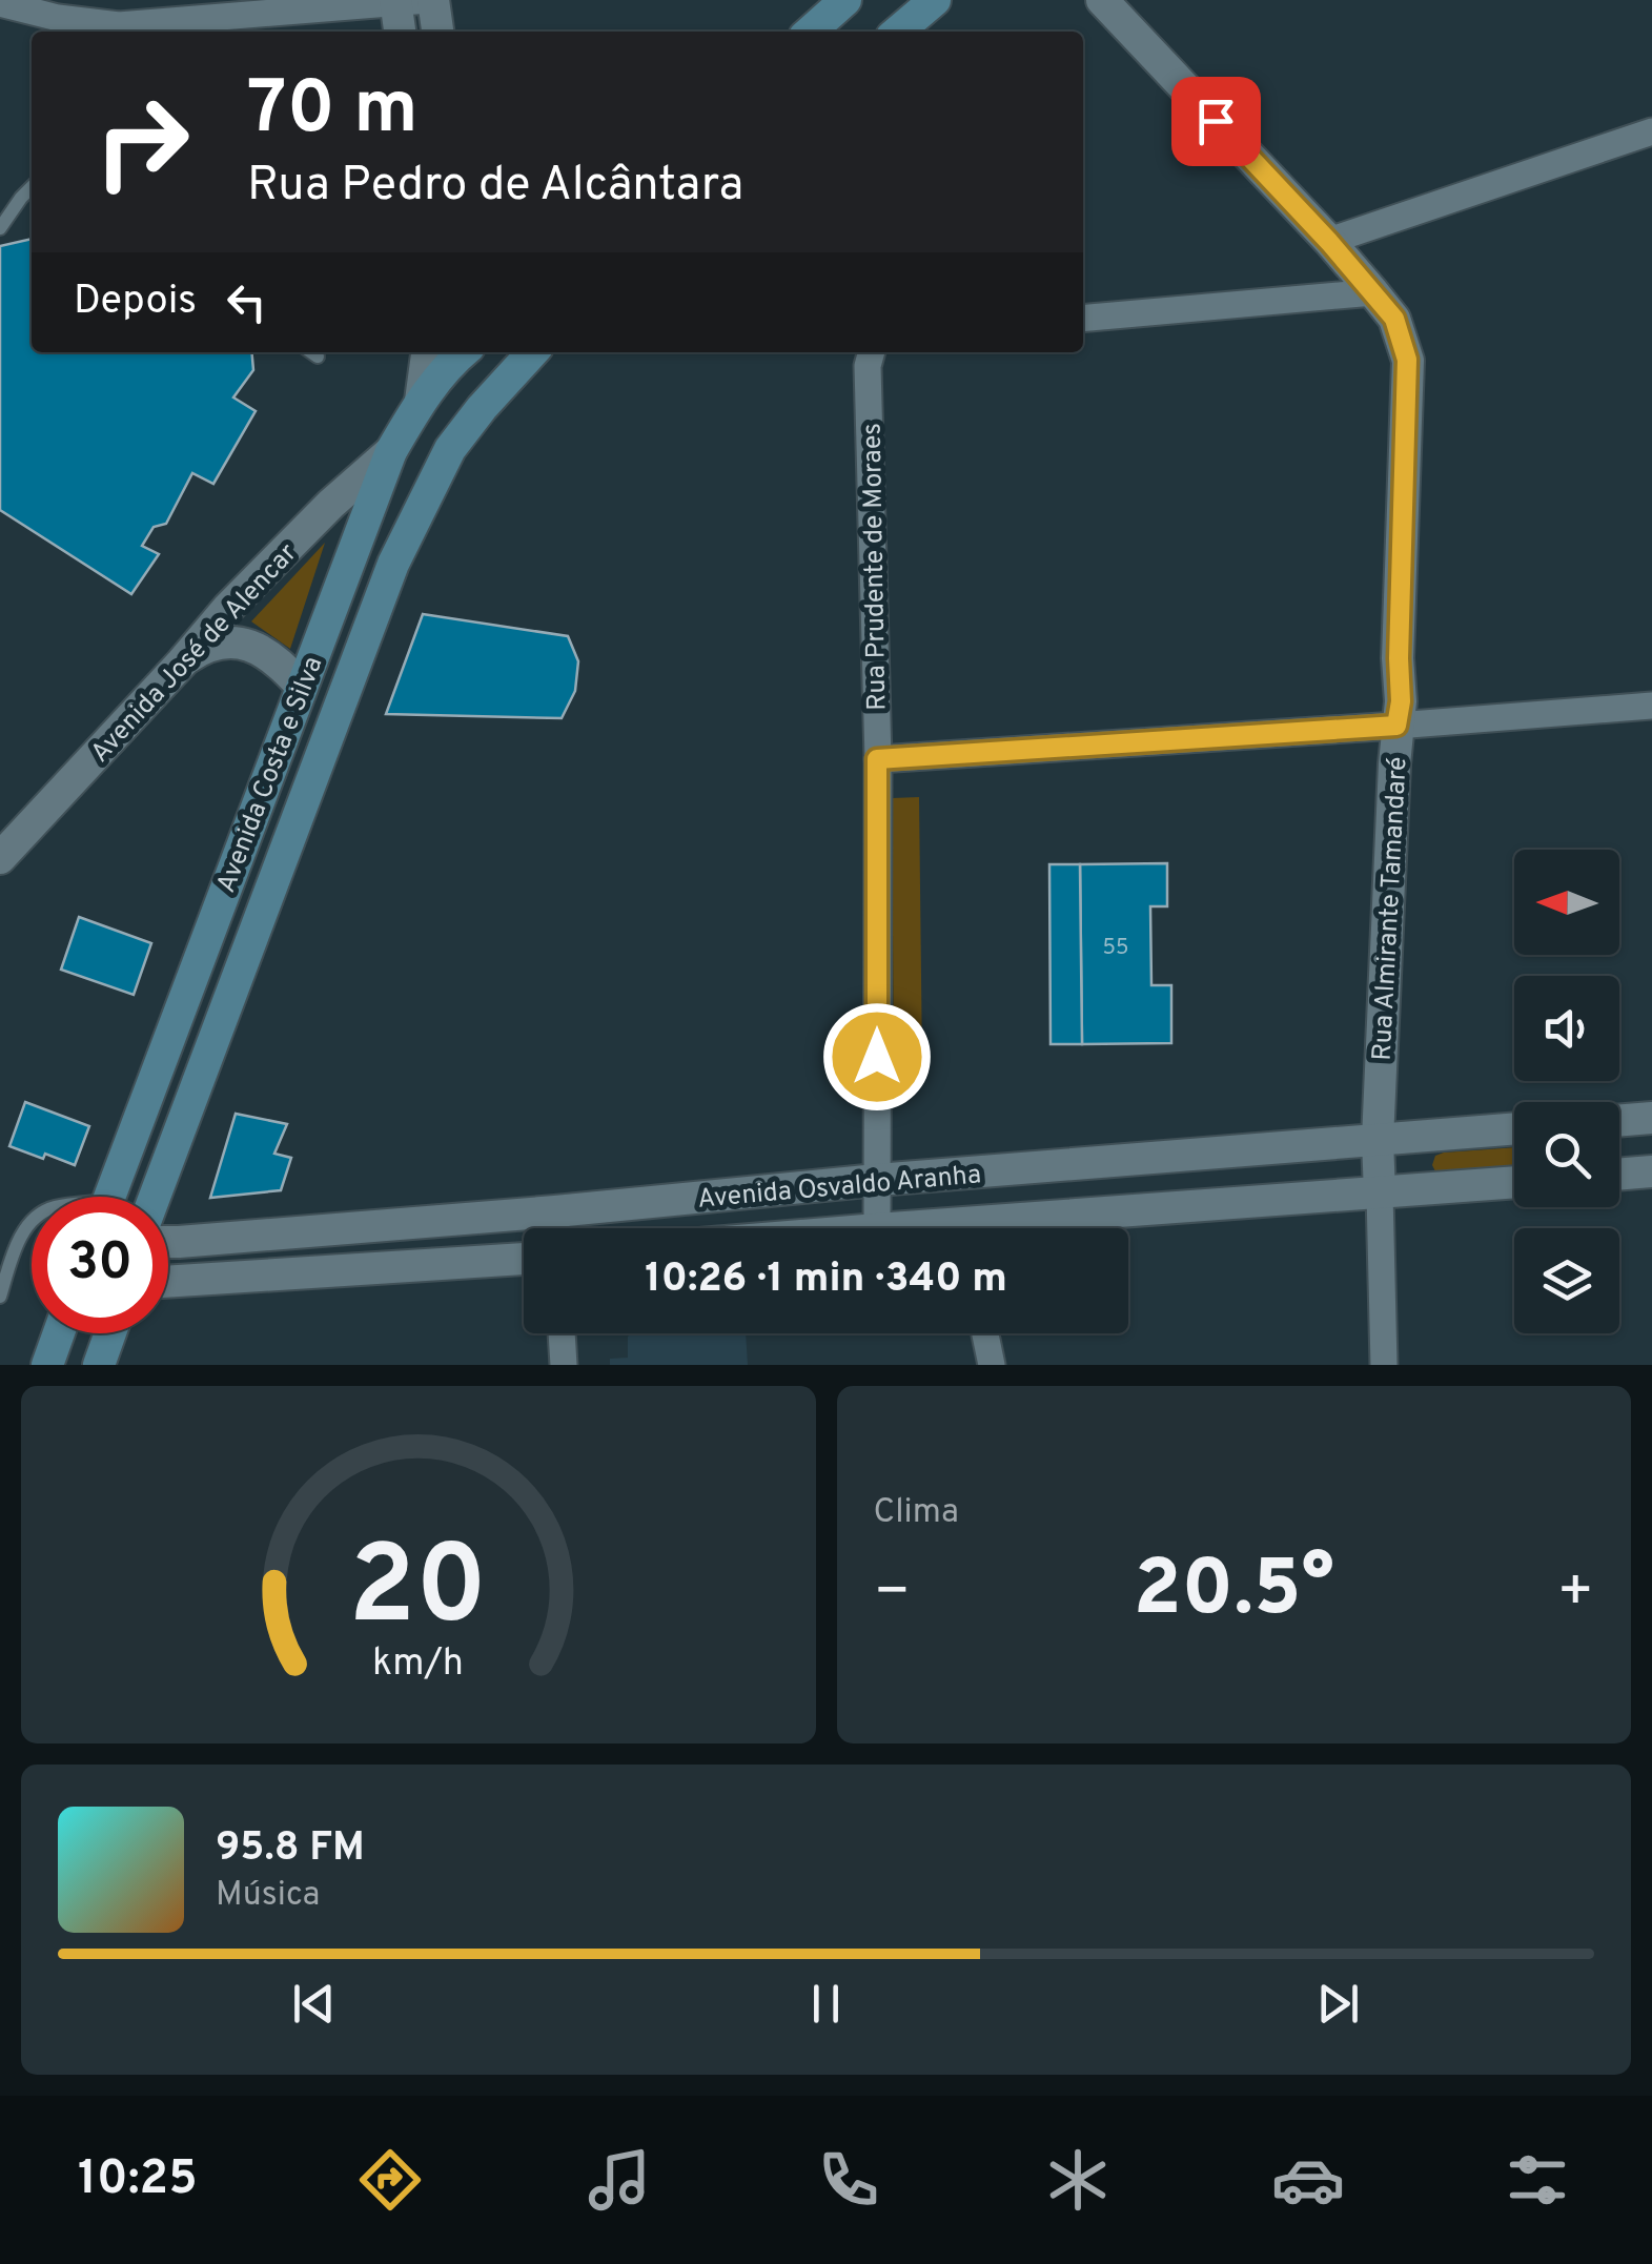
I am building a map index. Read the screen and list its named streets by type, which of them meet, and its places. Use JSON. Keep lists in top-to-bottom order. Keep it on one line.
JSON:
{"streets":{"main road":["Avenida Costa e Silva"],"street":["Rua Prudente de Moraes","Avenida José de Alencar","Rua Almirante Tamandaré","Avenida Osvaldo Aranha"]},"crossings":[["Rua Prudente de Moraes","Avenida Osvaldo Aranha"],["Avenida José de Alencar","Avenida Costa e Silva"],["Rua Almirante Tamandaré","Avenida Osvaldo Aranha"]],"house_numbers":["55"],"north":"left","page":{"turn":["70 m","Rua Pedro de Alcântara"],"then":"Depois","limit":"30","trip":"10:26 · 1 min · 340 m","tile":"Clima","heat":["−","20.5°","+"],"song":["95.8 FM","Música"],"tabs":"10:25","gauge":["20","km/h"]}}
